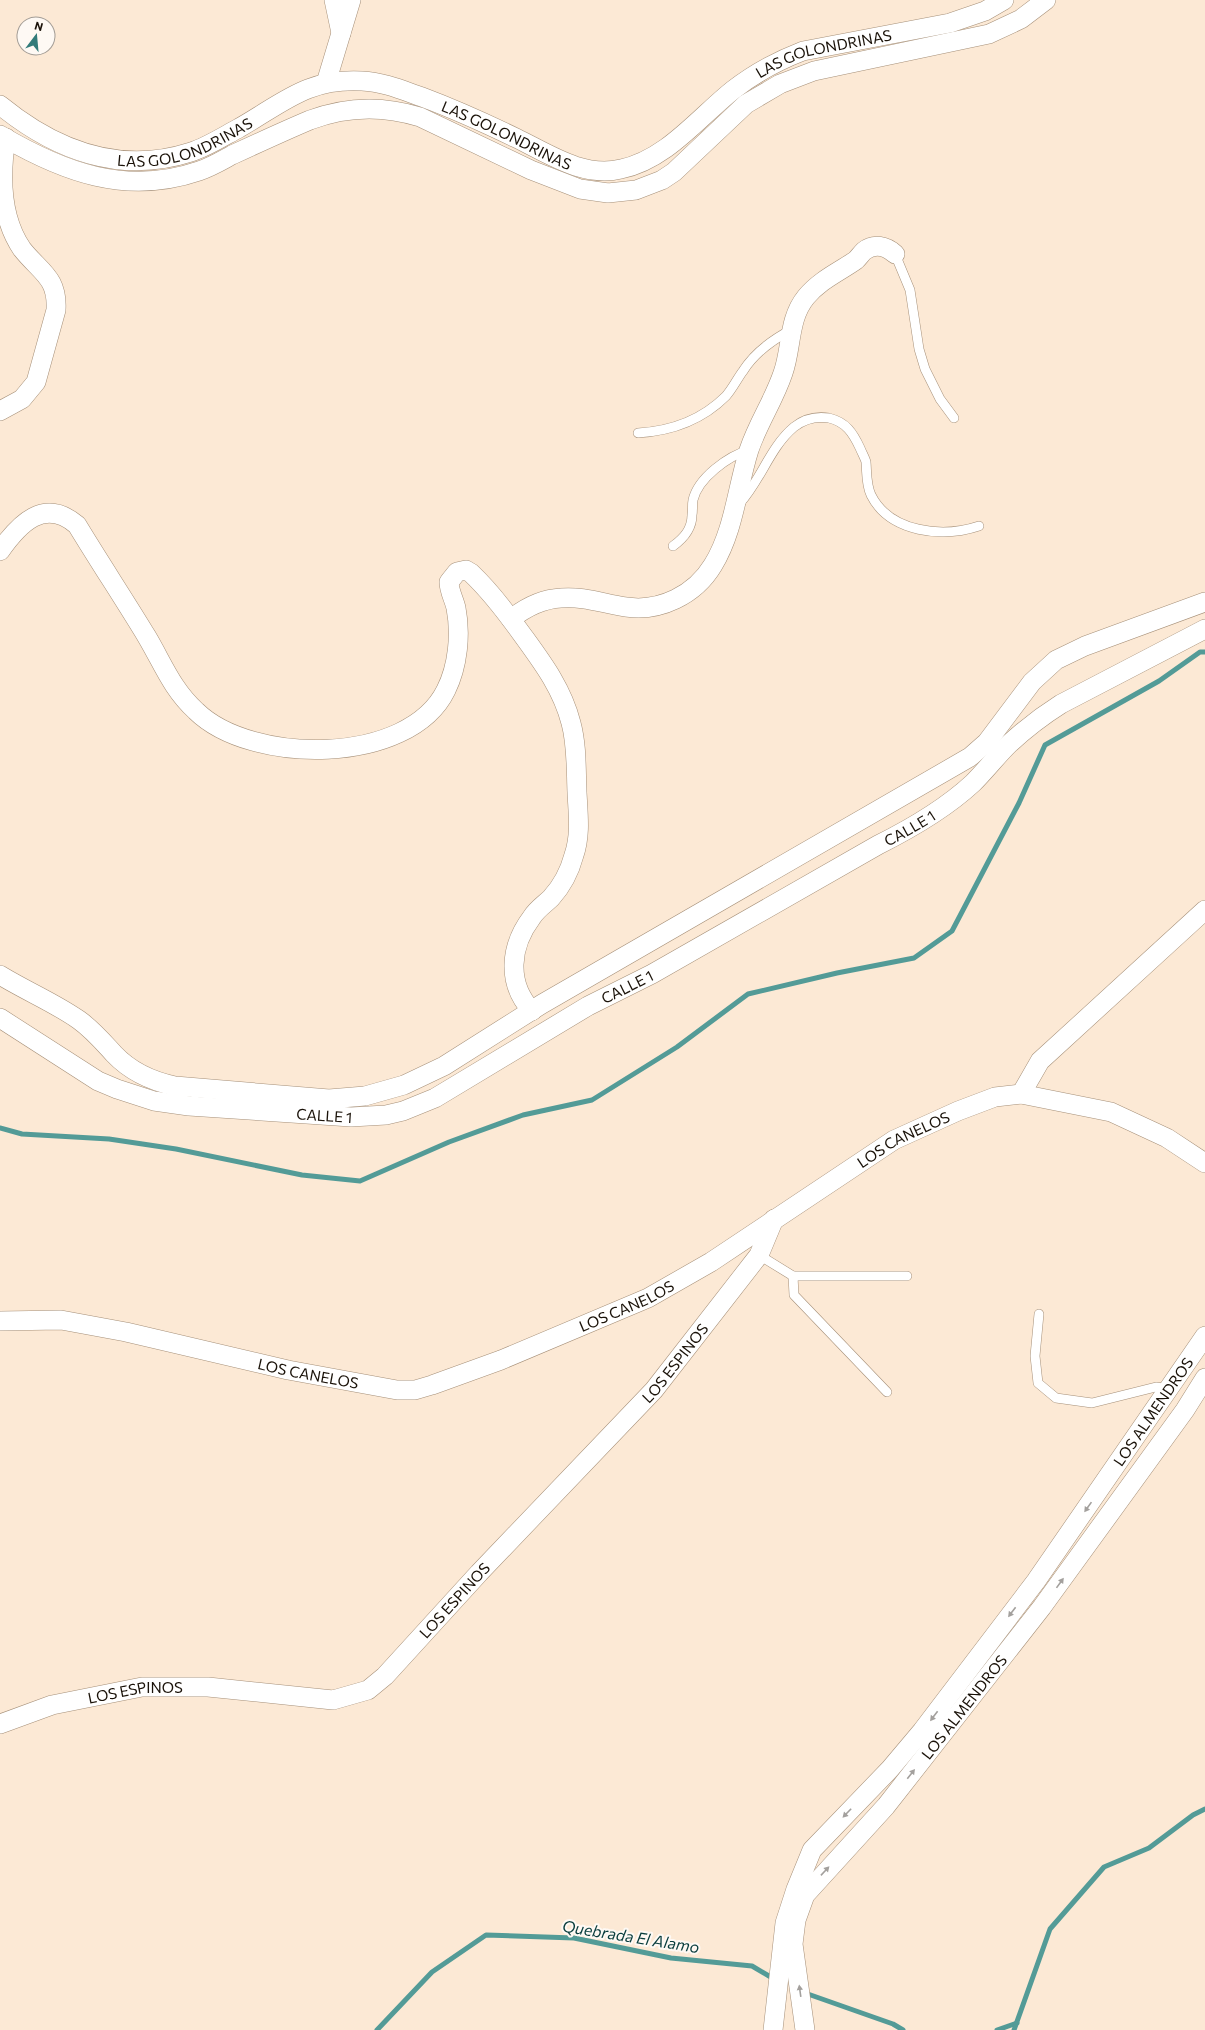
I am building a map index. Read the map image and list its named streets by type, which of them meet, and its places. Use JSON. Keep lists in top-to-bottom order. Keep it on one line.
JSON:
{"streets":{"street":["LAS GOLONDRINAS","CALLE 1","LOS CANELOS","LOS ESPINOS","LOS ALMENDROS"]},"crossings":[["LOS CANELOS","LOS ESPINOS"]],"water":["Quebrada El Alamo"],"north":"top"}
